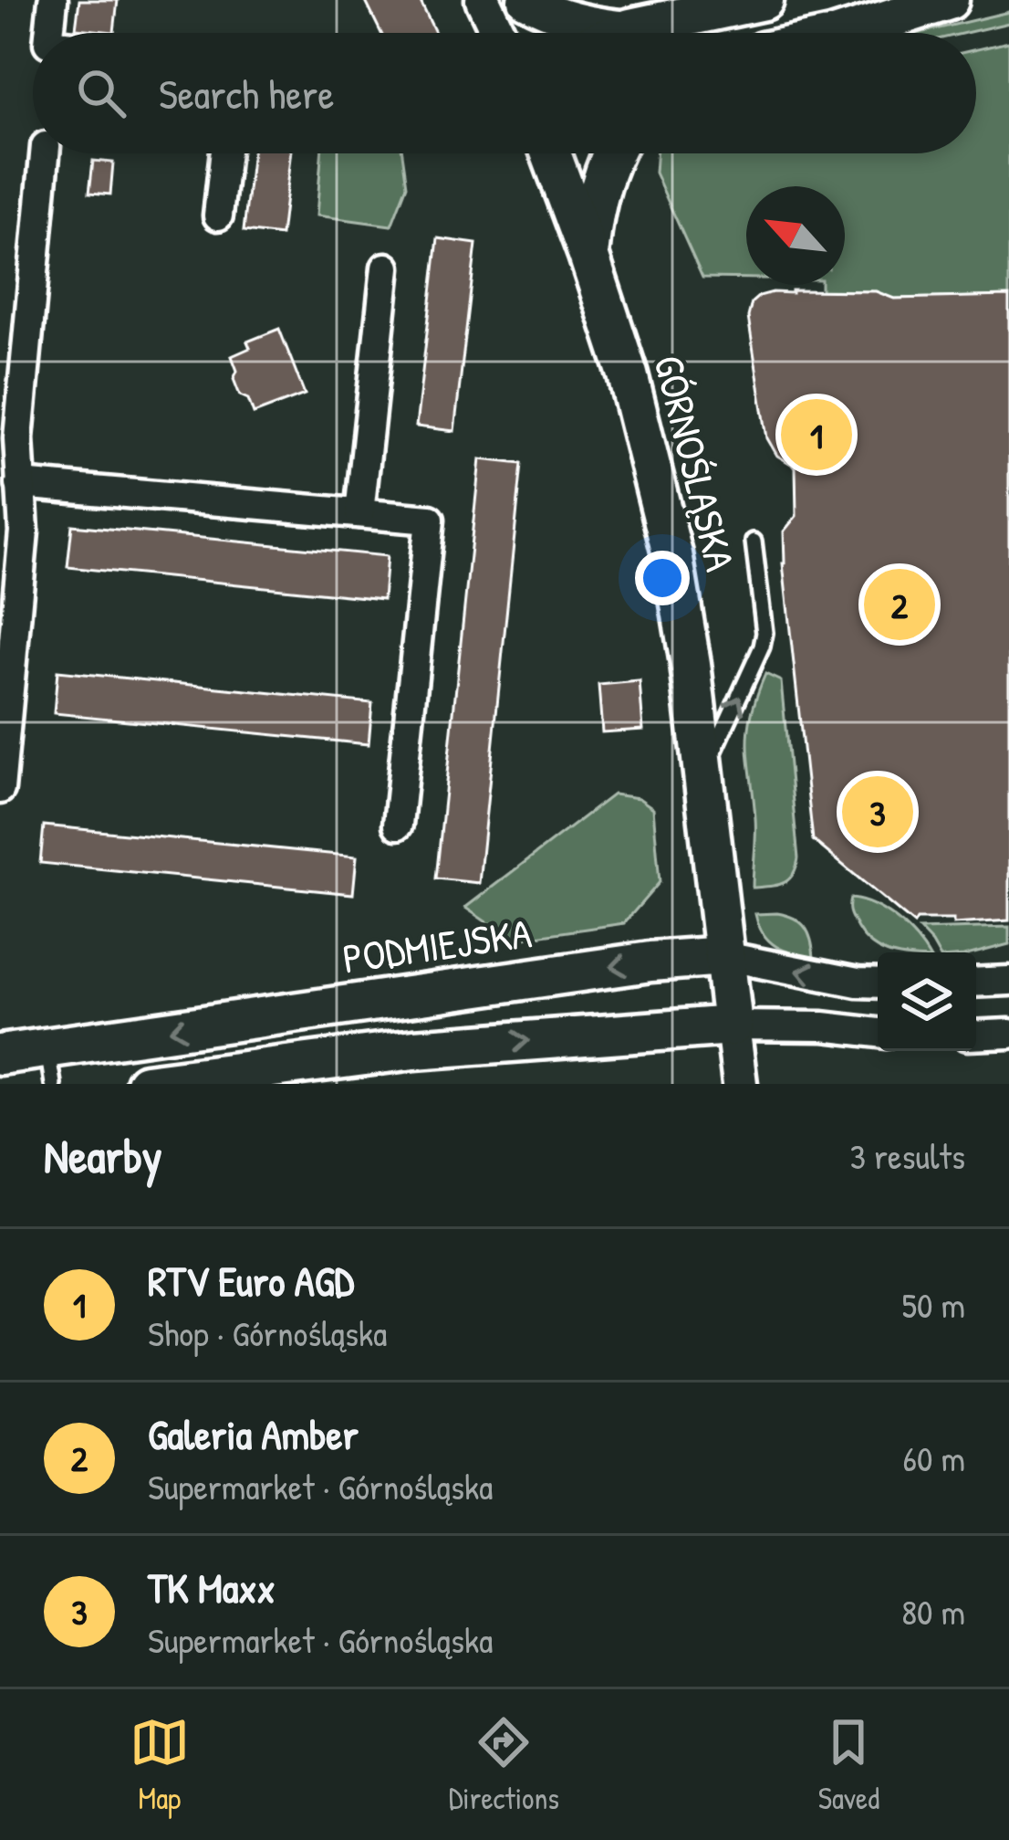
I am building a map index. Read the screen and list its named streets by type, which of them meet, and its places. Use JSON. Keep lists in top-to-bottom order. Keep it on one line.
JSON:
{"streets":{"main road":["GÓRNOŚLĄSKA","PODMIEJSKA"]},"crossings":[["GÓRNOŚLĄSKA","PODMIEJSKA"]],"one_way":["PODMIEJSKA"],"north":"top left","page":{"search":"Search here","pins":["1","2","3"],"heading":["Nearby","3 results"],"list":[{"mark":"1","name":"RTV Euro AGD","note":"Shop · Górnośląska","value":"50 m"},{"mark":"2","name":"Galeria Amber","note":"Supermarket · Górnośląska","value":"60 m"},{"mark":"3","name":"TK Maxx","note":"Supermarket · Górnośląska","value":"80 m"}],"nav":["Map","Directions","Saved"]}}
